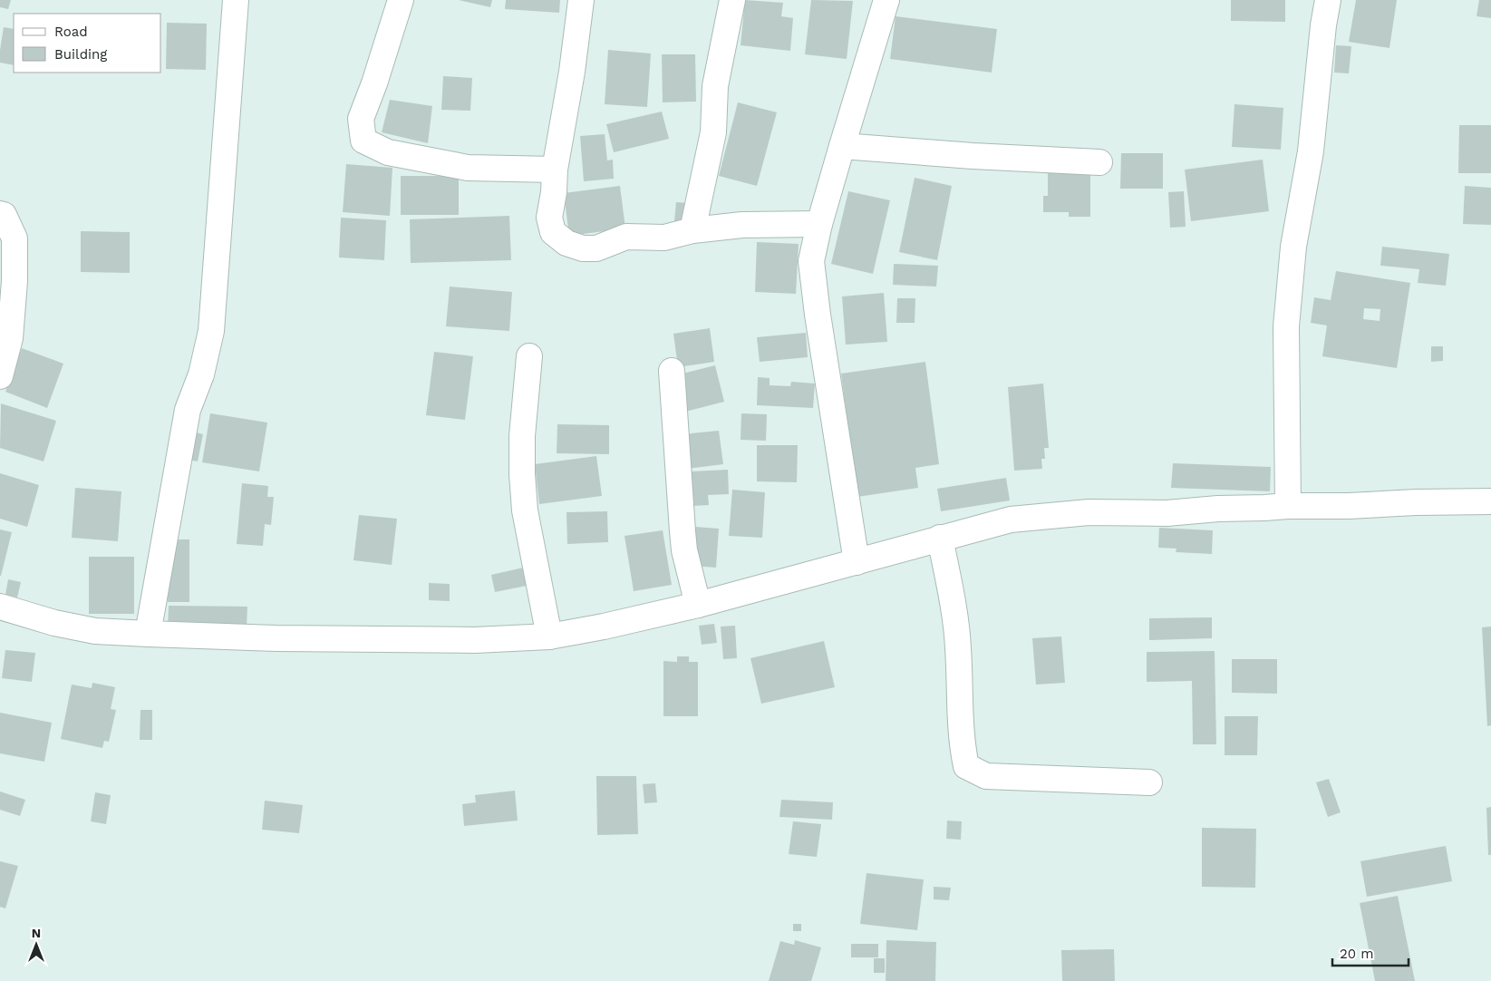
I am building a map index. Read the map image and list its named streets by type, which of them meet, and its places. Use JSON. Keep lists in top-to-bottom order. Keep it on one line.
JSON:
{"legend":["Road","Building"],"scale_bar":"20 m","north":"top"}
